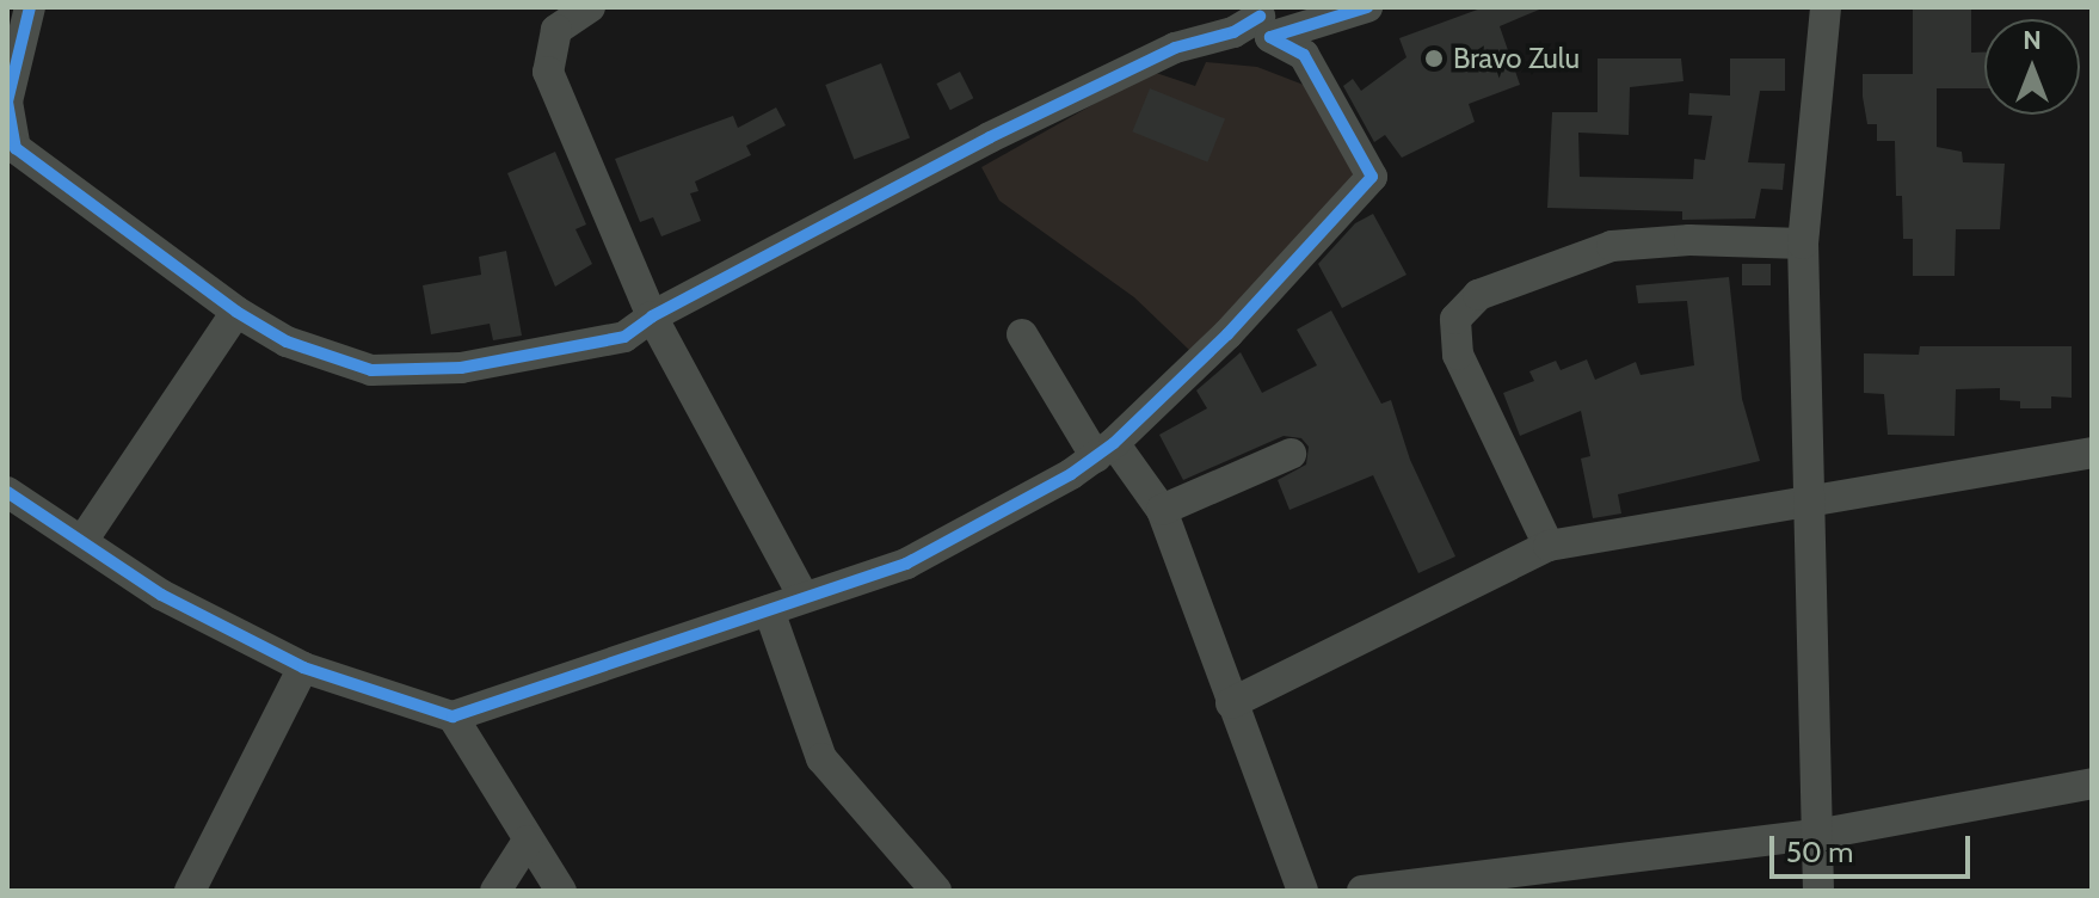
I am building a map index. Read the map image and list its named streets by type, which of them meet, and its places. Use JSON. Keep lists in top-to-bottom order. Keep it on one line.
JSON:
{"places":["Bravo Zulu"],"scale_bar":"50 m","north":"top"}
